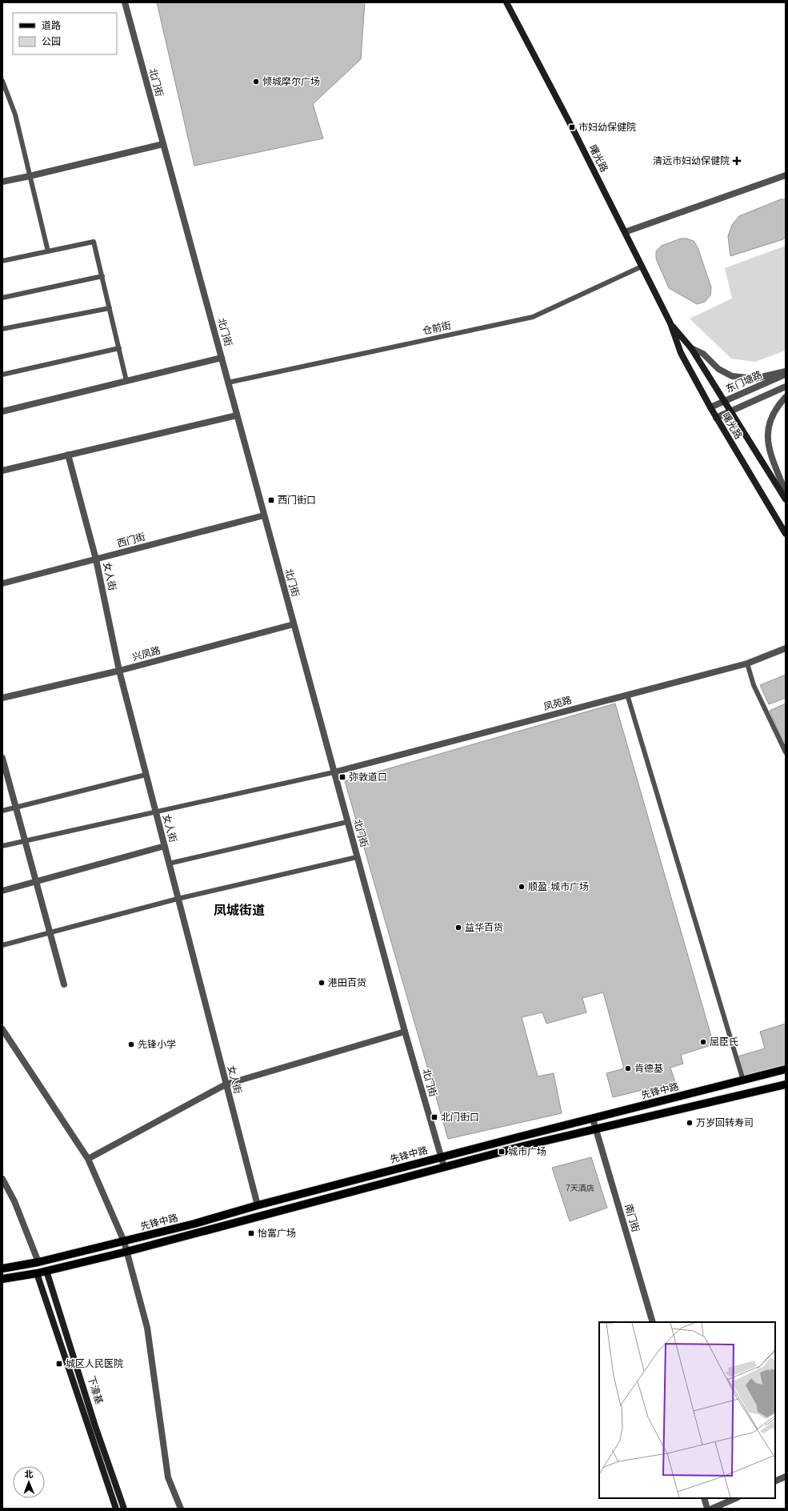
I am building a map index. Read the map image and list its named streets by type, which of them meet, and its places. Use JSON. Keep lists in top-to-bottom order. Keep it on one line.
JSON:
{"streets":{"main road":["曙光路","先锋中路","下濠基"],"street":["北门街","东门塘路","西门街","女人街","兴凤路","凤苑路","南门街"],"lane":["仓前街"]},"crossings":[["北门街","仓前街"],["北门街","西门街"],["北门街","兴凤路"],["北门街","凤苑路"],["北门街","先锋中路"],["曙光路","仓前街"],["曙光路","东门塘路"],["西门街","女人街"],["女人街","兴凤路"],["女人街","先锋中路"],["先锋中路","南门街"],["先锋中路","下濠基"]],"districts":["凤城街道"],"places":{"other":["倾城摩尔广场","顺盈·城市广场","益华百货","港田百货","屈臣氏","先锋小学","肯德基","万岁回转寿司"],"transit":["市妇幼保健院","西门街口","弥敦道口","北门街口","城市广场","怡富广场","城区人民医院"],"health":["清远市妇幼保健院"]},"house_numbers":["7天酒店"],"legend":["道路","公园"],"north":"top"}
